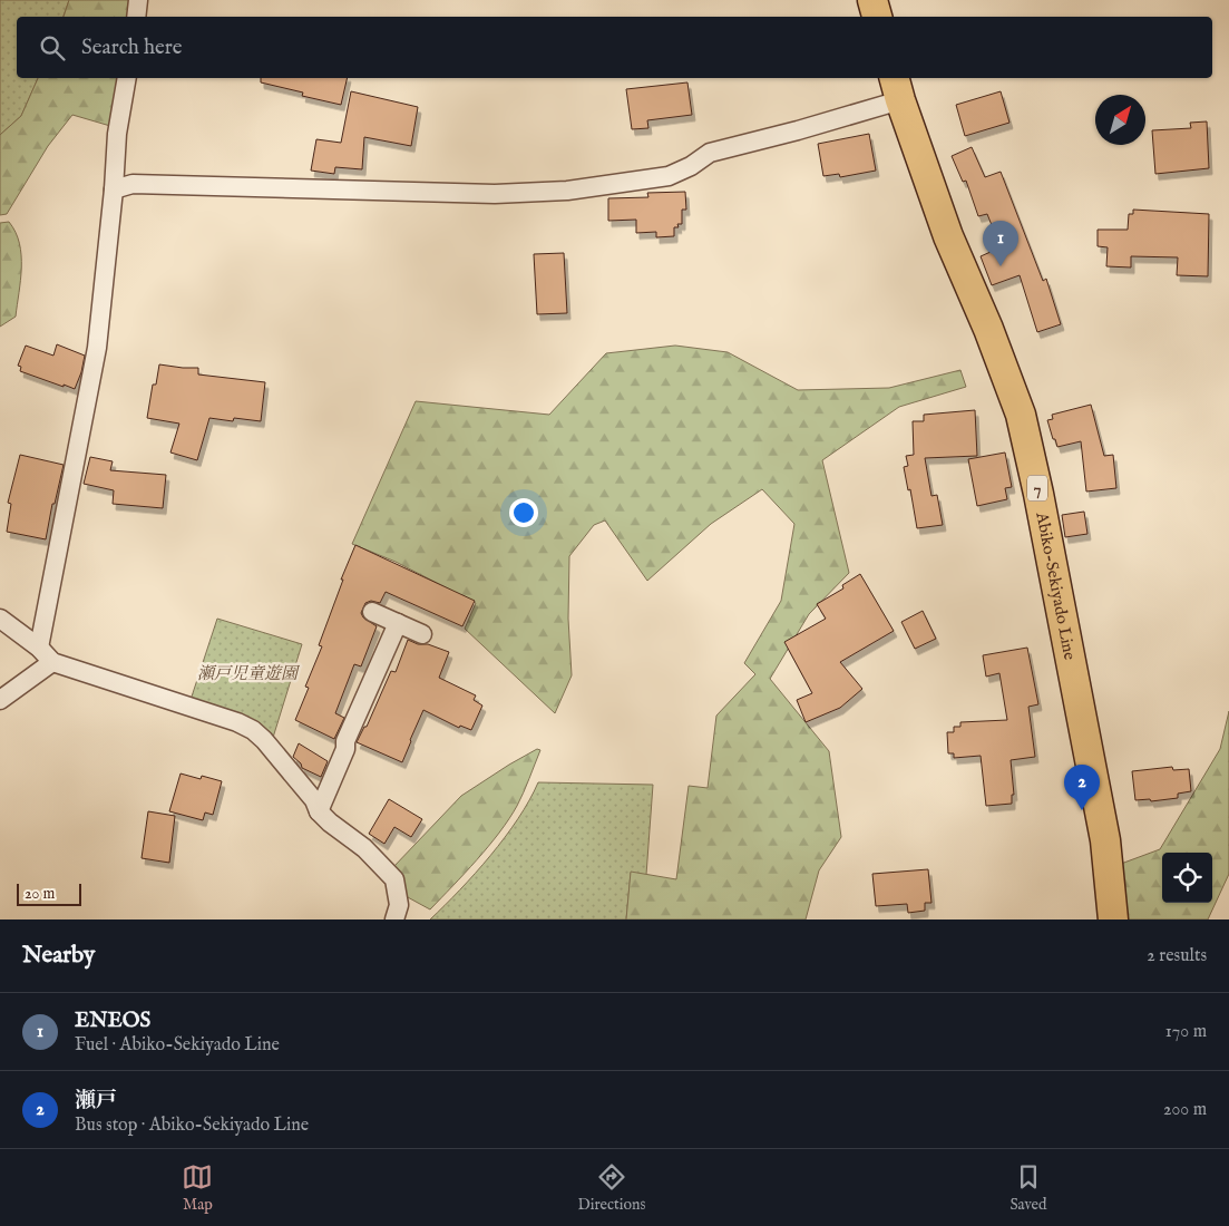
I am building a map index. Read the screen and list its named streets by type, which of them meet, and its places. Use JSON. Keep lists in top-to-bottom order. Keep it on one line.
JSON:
{"streets":{"main road":["7","Abiko-Sekiyado Line"]},"parks":["瀬戸児童遊園"],"scale_bar":"20 m","north":"top right","page":{"search":"Search here","pins":["1","2"],"scale":"20 m","heading":["Nearby","2 results"],"list":[{"mark":"1","name":"ENEOS","note":"Fuel · Abiko-Sekiyado Line","value":"170 m"},{"mark":"2","name":"瀬戸","note":"Bus stop · Abiko-Sekiyado Line","value":"200 m"}],"nav":["Map","Directions","Saved"]}}
